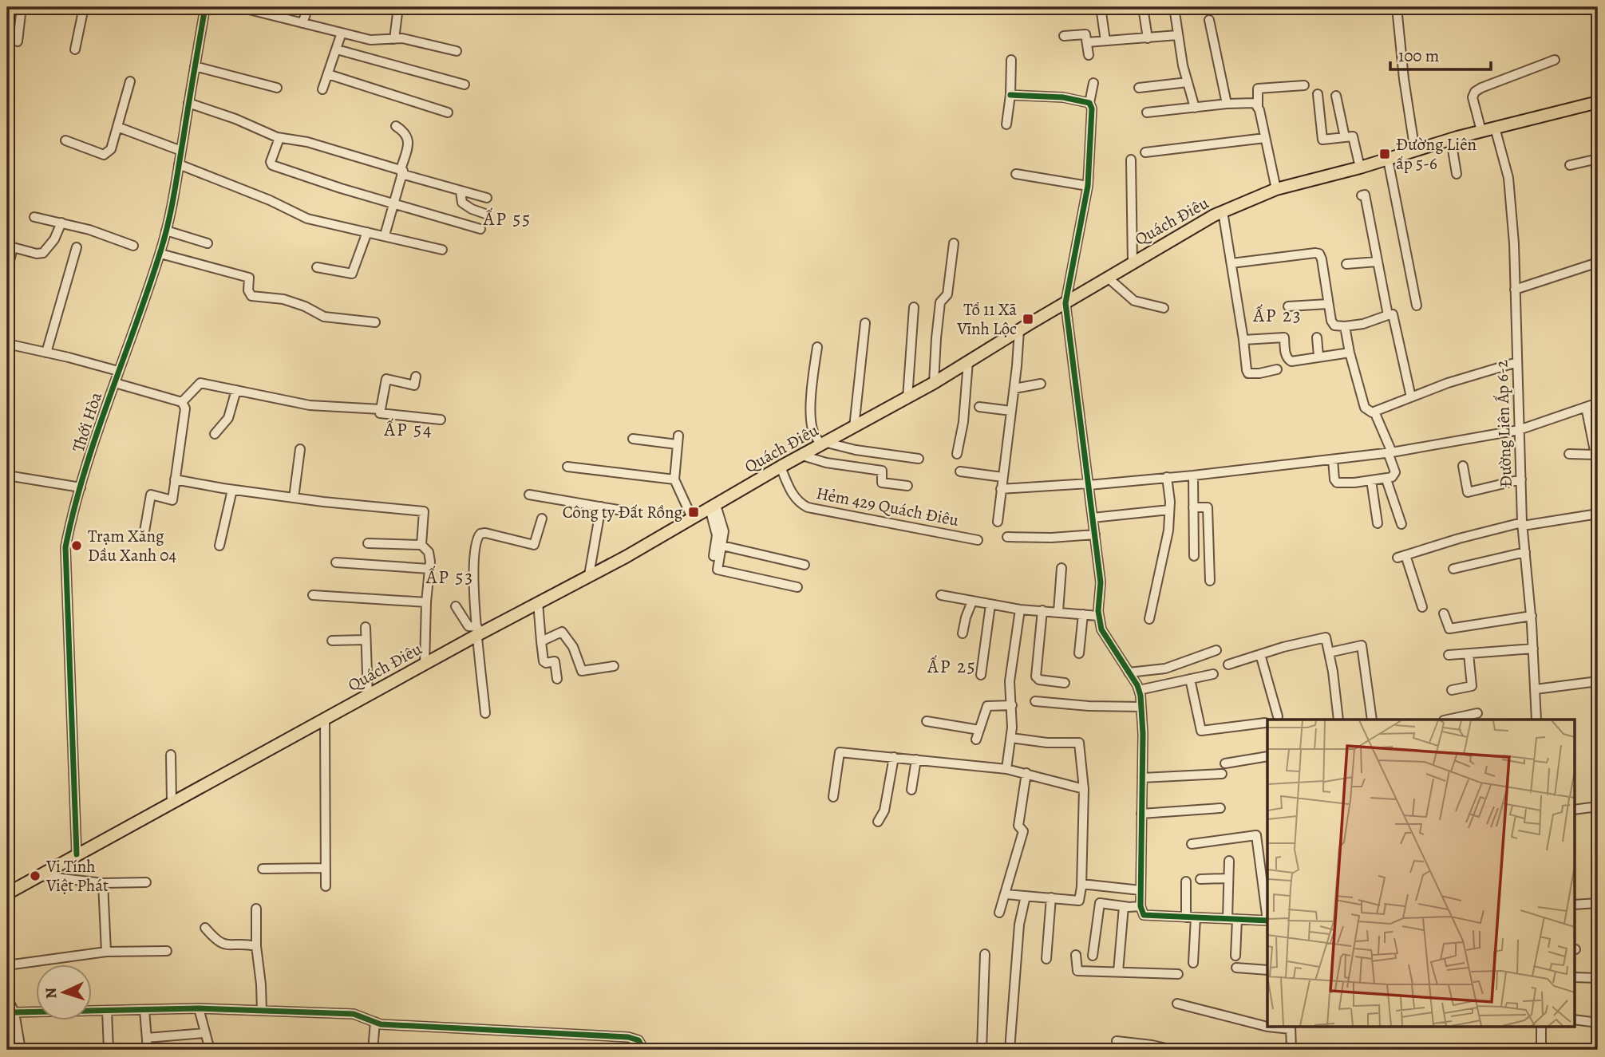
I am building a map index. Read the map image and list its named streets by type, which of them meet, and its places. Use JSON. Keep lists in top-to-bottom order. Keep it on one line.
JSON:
{"streets":{"main road":["Quách Điêu"],"street":["Thới Hòa","Đường Liên Ấp 6-2","Hẻm 429 Quách Điêu"]},"crossings":[["Quách Điêu","Thới Hòa"],["Quách Điêu","Đường Liên Ấp 6-2"],["Quách Điêu","Hẻm 429 Quách Điêu"]],"districts":["ẤP 55","ẤP 23","ẤP 54","ẤP 53","ẤP 25"],"places":{"transit":["Đường Liên ấp 5-6","Tổ 11 Xã Vĩnh Lộc","Công ty Đất Rồng"],"other":["Trạm Xăng Dầu Xanh 04","Vi Tính Việt Phát"]},"scale_bar":"100 m","north":"left"}
